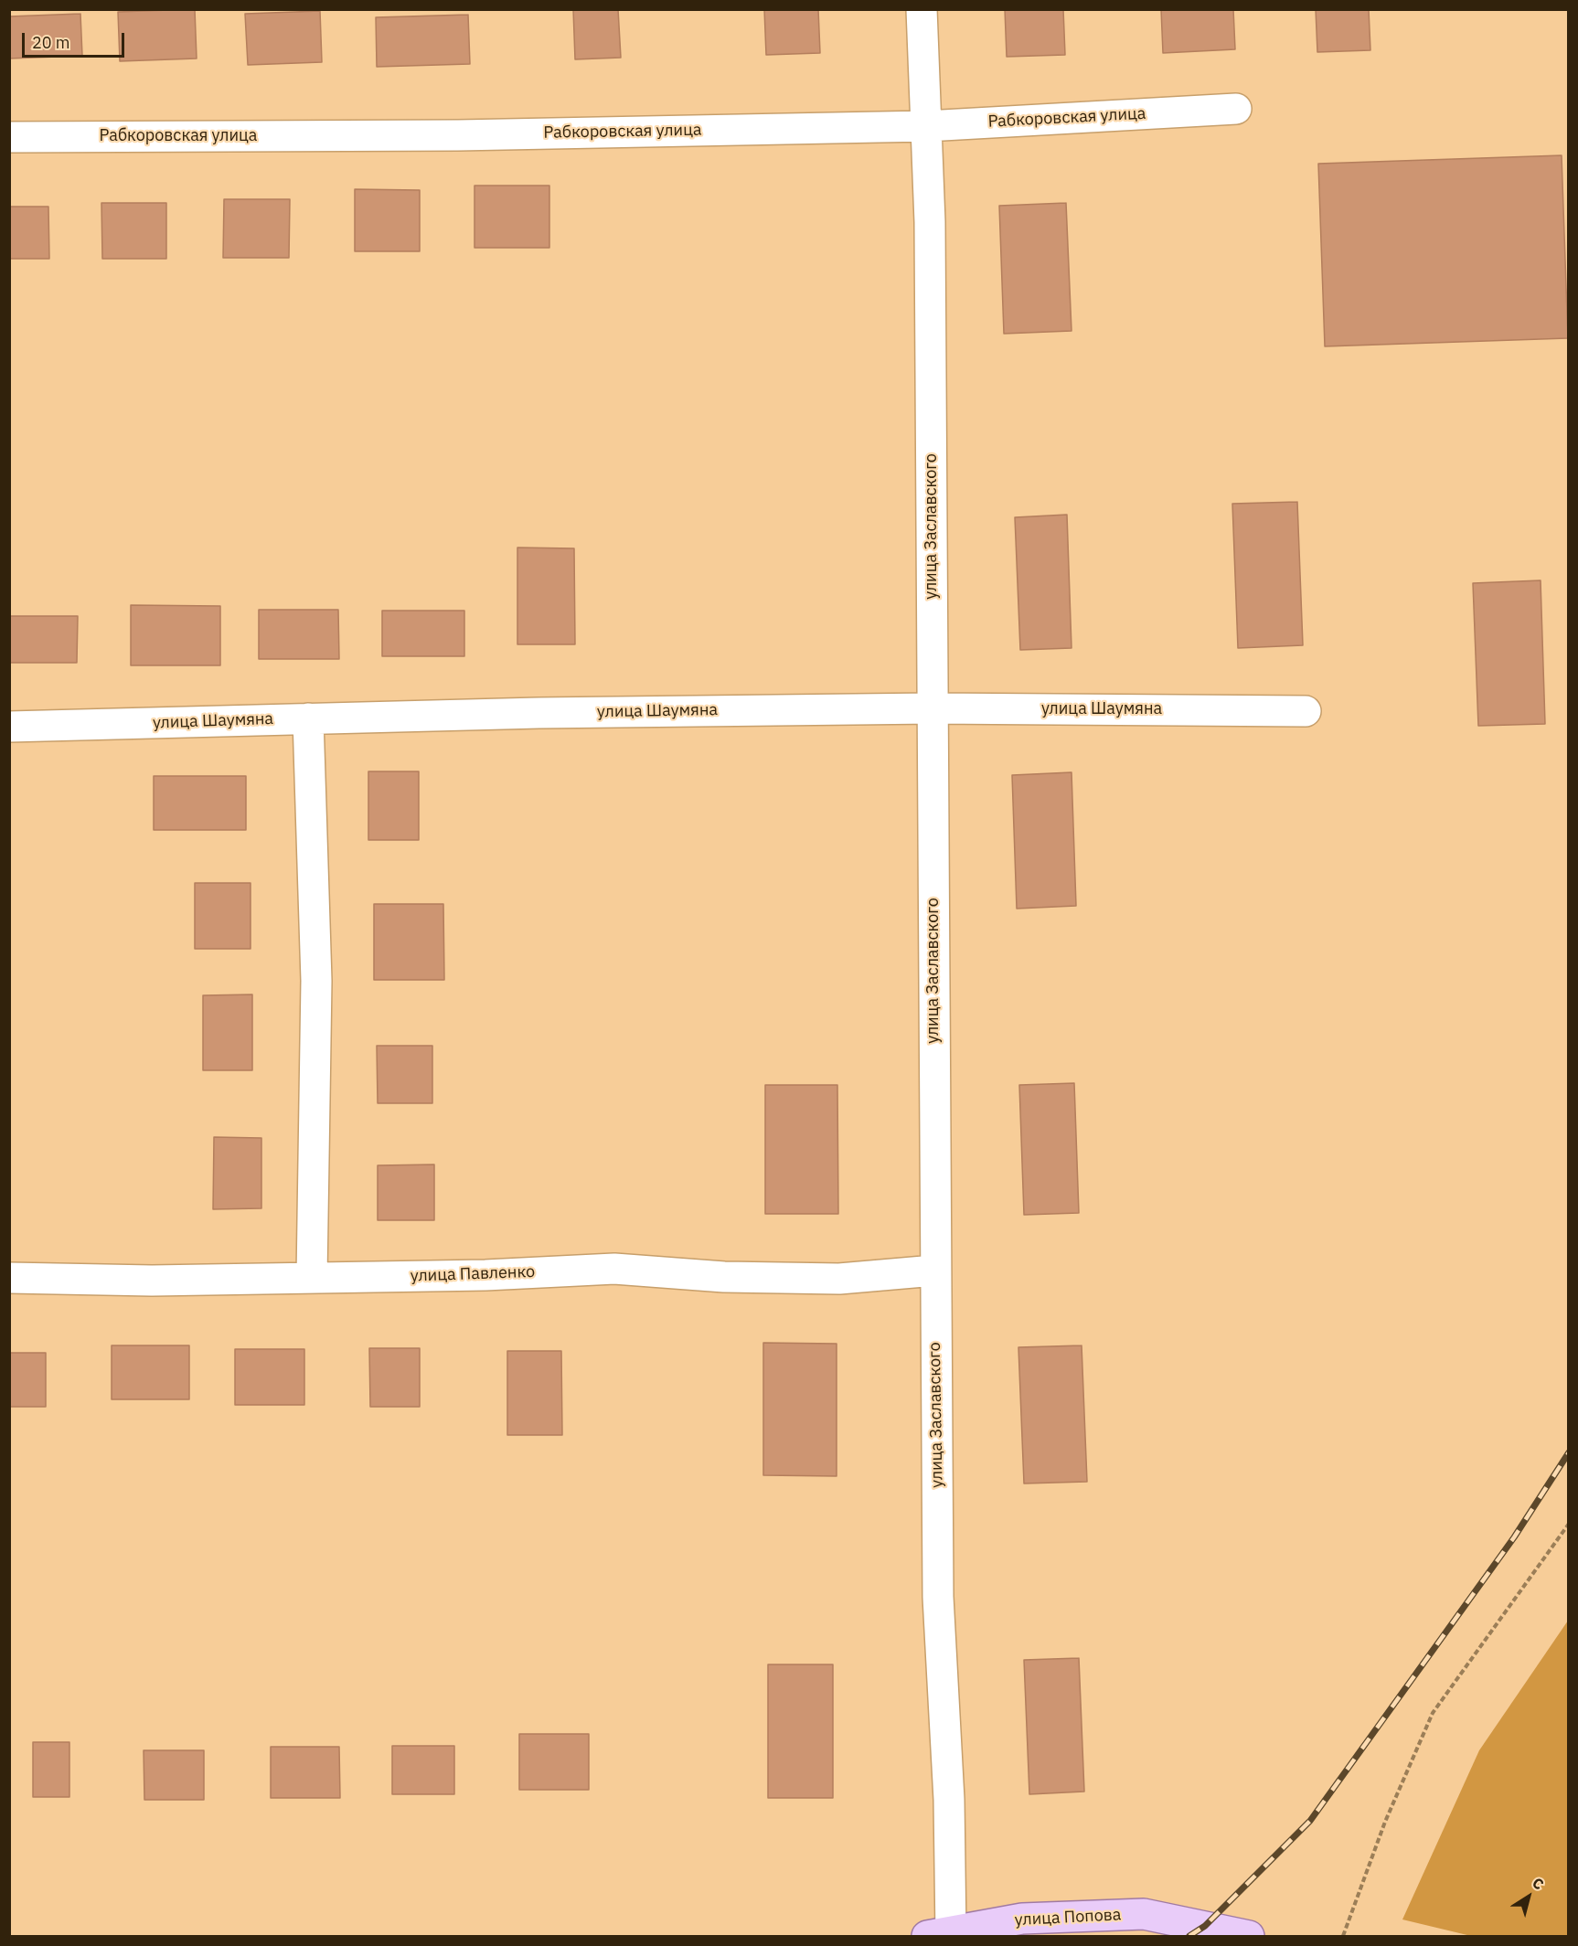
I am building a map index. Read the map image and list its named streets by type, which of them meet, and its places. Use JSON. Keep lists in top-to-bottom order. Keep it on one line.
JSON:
{"streets":{"main road":["улица Попова"],"street":["Рабкоровская улица","улица Заславского","улица Шаумяна","улица Павленко"]},"crossings":[["Рабкоровская улица","улица Заславского"],["улица Заславского","улица Шаумяна"],["улица Заславского","улица Павленко"],["улица Заславского","улица Попова"]],"scale_bar":"20 m","north":"top right"}
